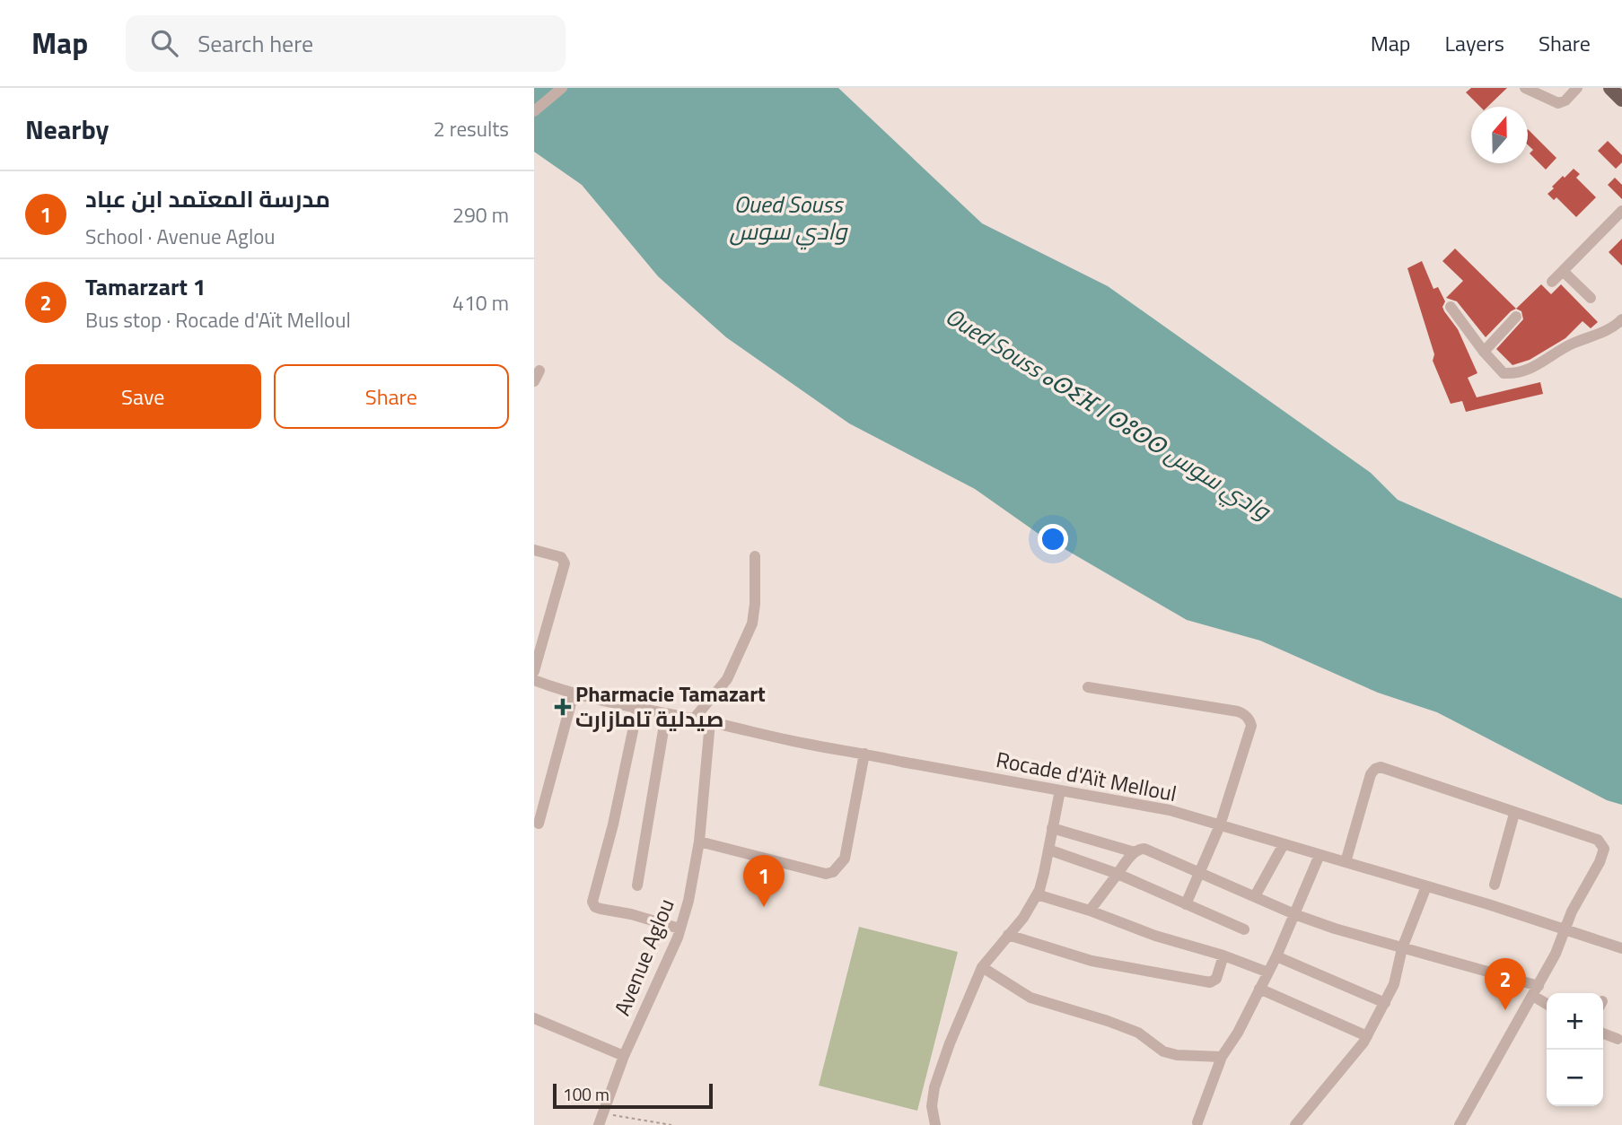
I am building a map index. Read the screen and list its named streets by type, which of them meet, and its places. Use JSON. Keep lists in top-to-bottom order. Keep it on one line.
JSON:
{"streets":{"street":["Rocade d'Aït Melloul","Avenue Aglou"]},"crossings":[["Rocade d'Aït Melloul","Avenue Aglou"]],"water":["Oued Souss وادي سوس","Oued Souss ⴰⵙⵉⴼ ⵏ ⵙⵓⵙⵙ وادي سوس"],"places":{"health":["Pharmacie Tamazart صيدلية تامازارت"]},"scale_bar":"100 m","north":"top","page":{"header":"Map","search":"Search here","nav":["Map","Layers","Share"],"heading":["Nearby","2 results"],"list":[{"mark":"1","name":"مدرسة المعتمد ابن عباد","note":"School · Avenue Aglou","value":"290 m"},{"mark":"2","name":"Tamarzart 1","note":"Bus stop · Rocade d'Aït Melloul","value":"410 m"}],"buttons":["Save","Share"],"pins":["1","2"],"map_buttons":["+","−"],"scale":"100 m"}}
